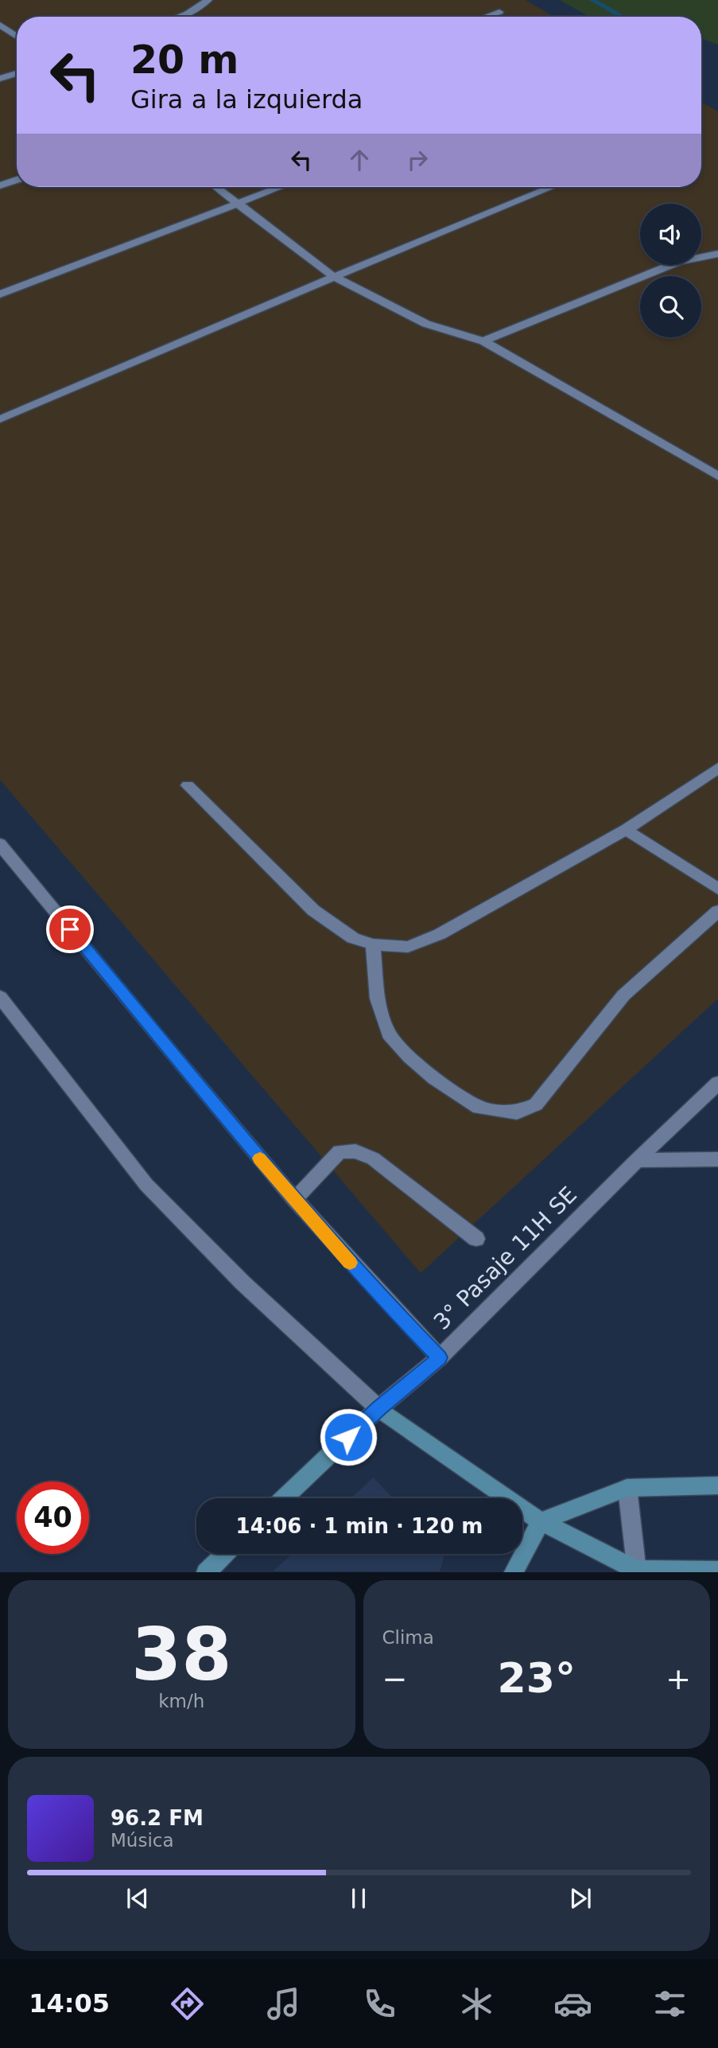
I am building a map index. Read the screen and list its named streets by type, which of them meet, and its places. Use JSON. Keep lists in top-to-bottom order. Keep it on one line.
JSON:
{"streets":{"main road":["3° Pasaje 11H SE"]},"page":{"turn":["20 m","Gira a la izquierda"],"limit":"40","trip":"14:06 · 1 min · 120 m","tile":[["38","km/h"],"Clima"],"heat":["−","23°","+"],"song":["96.2 FM","Música"],"tabs":"14:05"}}
